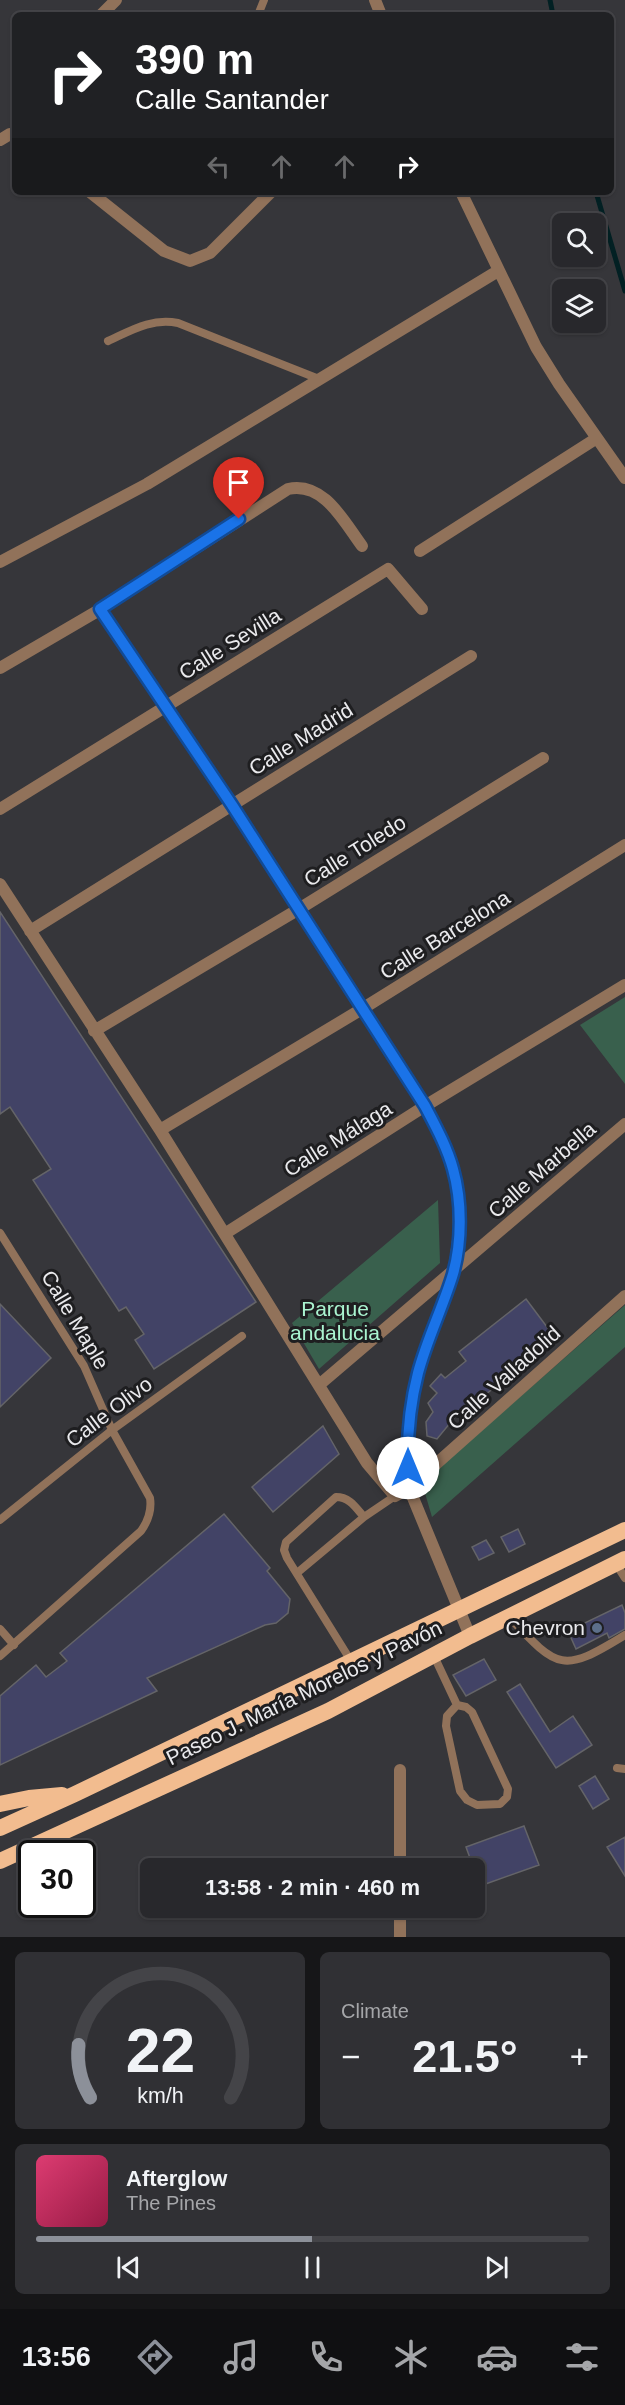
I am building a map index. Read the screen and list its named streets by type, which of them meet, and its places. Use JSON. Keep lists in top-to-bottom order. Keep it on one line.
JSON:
{"streets":{"highway":["Paseo J. María Morelos y Pavón"],"street":["Calle Sevilla","Calle Madrid","Calle Toledo","Calle Barcelona","Calle Málaga","Calle Marbella","Calle Valladolid"],"lane":["Calle Maple","Calle Olivo"]},"crossings":[["Calle Maple","Calle Olivo"]],"parks":["Parque andalucia"],"places":["Chevron"],"page":{"turn":["390 m","Calle Santander"],"limit":"30","trip":"13:58 · 2 min · 460 m","tile":"Climate","heat":["−","21.5°","+"],"song":["Afterglow","The Pines"],"tabs":"13:56","gauge":["22","km/h"]}}
